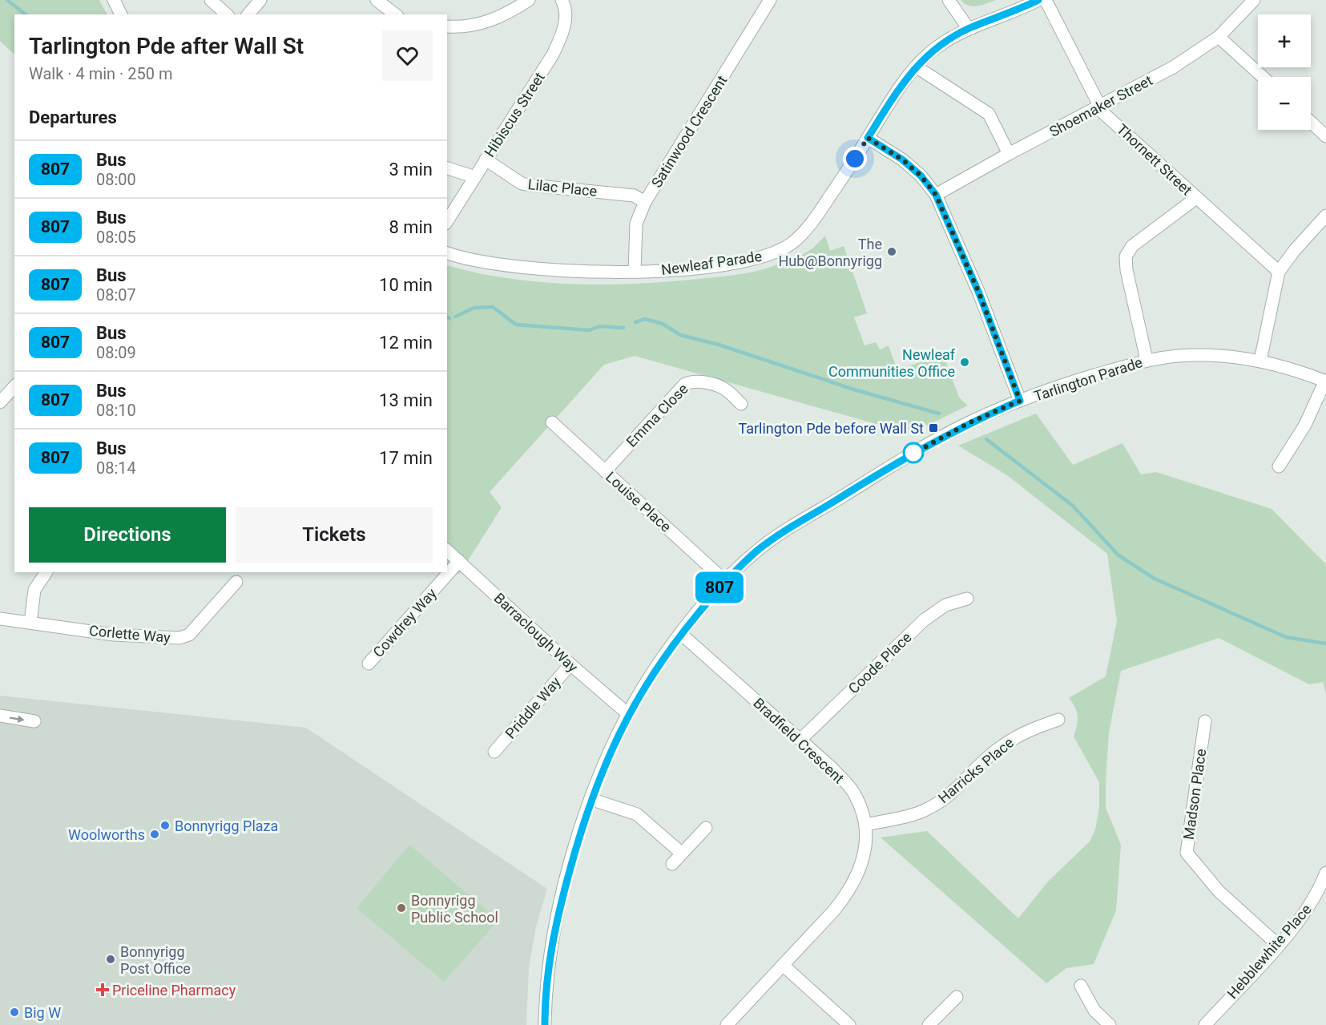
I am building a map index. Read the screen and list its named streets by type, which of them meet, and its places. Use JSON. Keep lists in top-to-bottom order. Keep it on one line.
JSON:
{"streets":{"street":["Shoemaker Street","Hibiscus Street","Satinwood Crescent","Thornett Street","Lilac Place","Newleaf Parade","Tarlington Parade","Emma Close","Louise Place","Cowdrey Way","Barraclough Way","Corlette Way","Coode Place","Priddle Way","Bradfield Crescent","Harricks Place","Madson Place","Hebblewhite Place"]},"crossings":[["Shoemaker Street","Thornett Street"],["Hibiscus Street","Lilac Place"],["Satinwood Crescent","Lilac Place"],["Satinwood Crescent","Newleaf Parade"],["Tarlington Parade","Louise Place"],["Tarlington Parade","Barraclough Way"],["Tarlington Parade","Bradfield Crescent"],["Emma Close","Louise Place"],["Cowdrey Way","Barraclough Way"],["Barraclough Way","Priddle Way"],["Coode Place","Bradfield Crescent"],["Bradfield Crescent","Harricks Place"],["Madson Place","Hebblewhite Place"]],"places":{"other":["The Hub@Bonnyrigg","Newleaf Communities Office","Bonnyrigg Plaza","Woolworths","Bonnyrigg Public School","Bonnyrigg Post Office","Big W"],"transit":["Tarlington Pde before Wall St"],"health":["Priceline Pharmacy"]},"lines":["bus line 807"],"page":{"on_map":"807","map_buttons":["+","−"],"heading":[["Tarlington Pde after Wall St","Walk · 4 min · 250 m"],"Departures"],"list":[{"mark":"807","name":"Bus","note":"08:00","value":"3 min"},{"mark":"807","name":"Bus","note":"08:05","value":"8 min"},{"mark":"807","name":"Bus","note":"08:07","value":"10 min"},{"mark":"807","name":"Bus","note":"08:09","value":"12 min"},{"mark":"807","name":"Bus","note":"08:10","value":"13 min"},{"mark":"807","name":"Bus","note":"08:14","value":"17 min"}],"buttons":["Directions","Tickets"]}}
